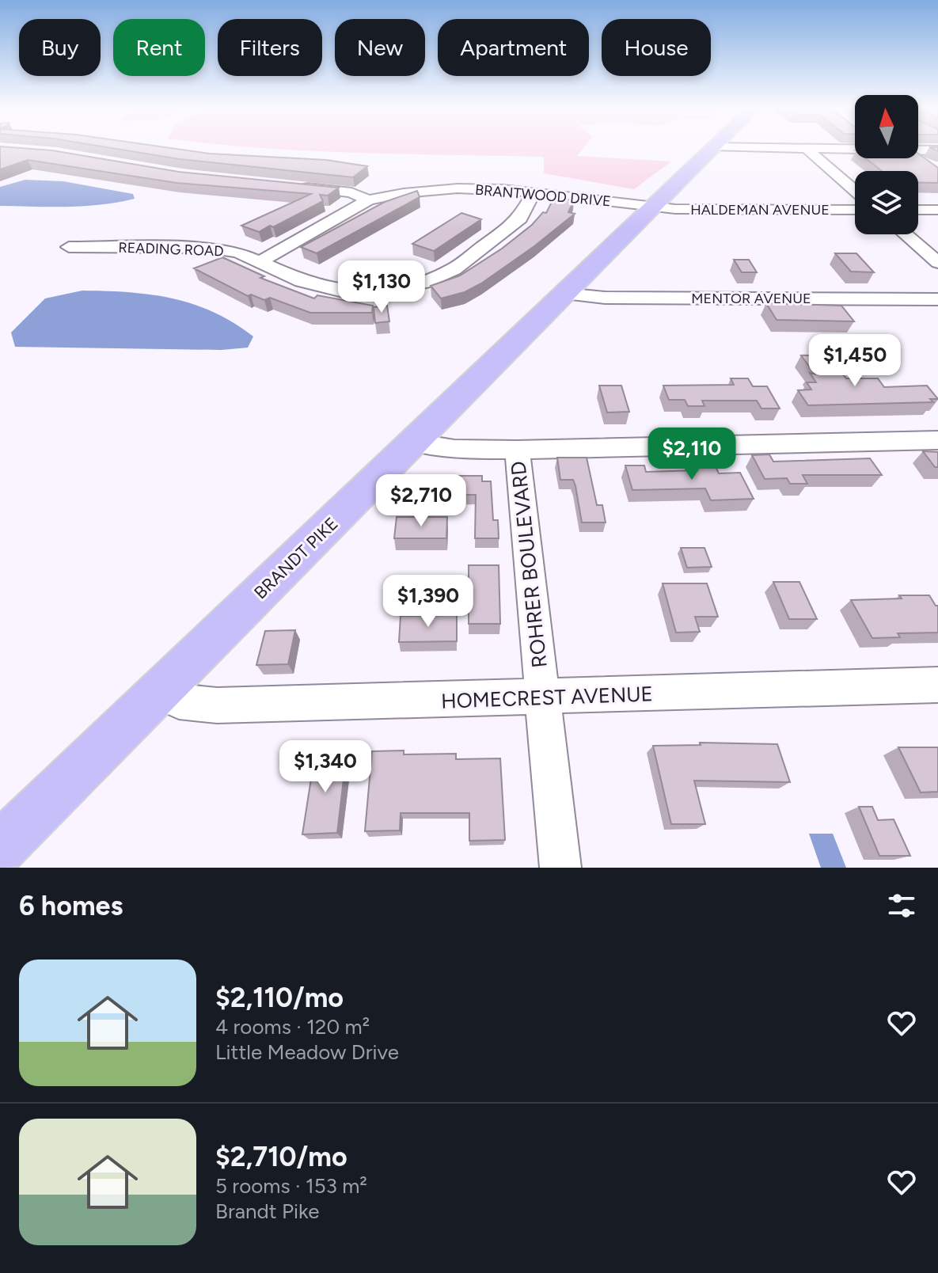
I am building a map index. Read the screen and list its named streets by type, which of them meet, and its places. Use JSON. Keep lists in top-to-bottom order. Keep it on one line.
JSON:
{"streets":{"main road":["BRANDT PIKE"],"street":["BRANTWOOD DRIVE","HALDEMAN AVENUE","READING ROAD","MENTOR AVENUE","ROHRER BOULEVARD","HOMECREST AVENUE"]},"crossings":[["BRANTWOOD DRIVE","HALDEMAN AVENUE"],["BRANTWOOD DRIVE","READING ROAD"],["BRANTWOOD DRIVE","BRANDT PIKE"],["HALDEMAN AVENUE","BRANDT PIKE"],["MENTOR AVENUE","BRANDT PIKE"],["BRANDT PIKE","HOMECREST AVENUE"],["ROHRER BOULEVARD","HOMECREST AVENUE"]],"north":"top","page":{"chip":["Buy","Rent","Filters","New","Apartment","House"],"price":["$1,130","$1,450","$2,110","$2,710","$1,390","$1,340"],"heading":"6 homes","list":[{"name":"$2,110/mo","note":"4 rooms · 120 m² · Little Meadow Drive"},{"name":"$2,710/mo","note":"5 rooms · 153 m² · Brandt Pike"}]}}
